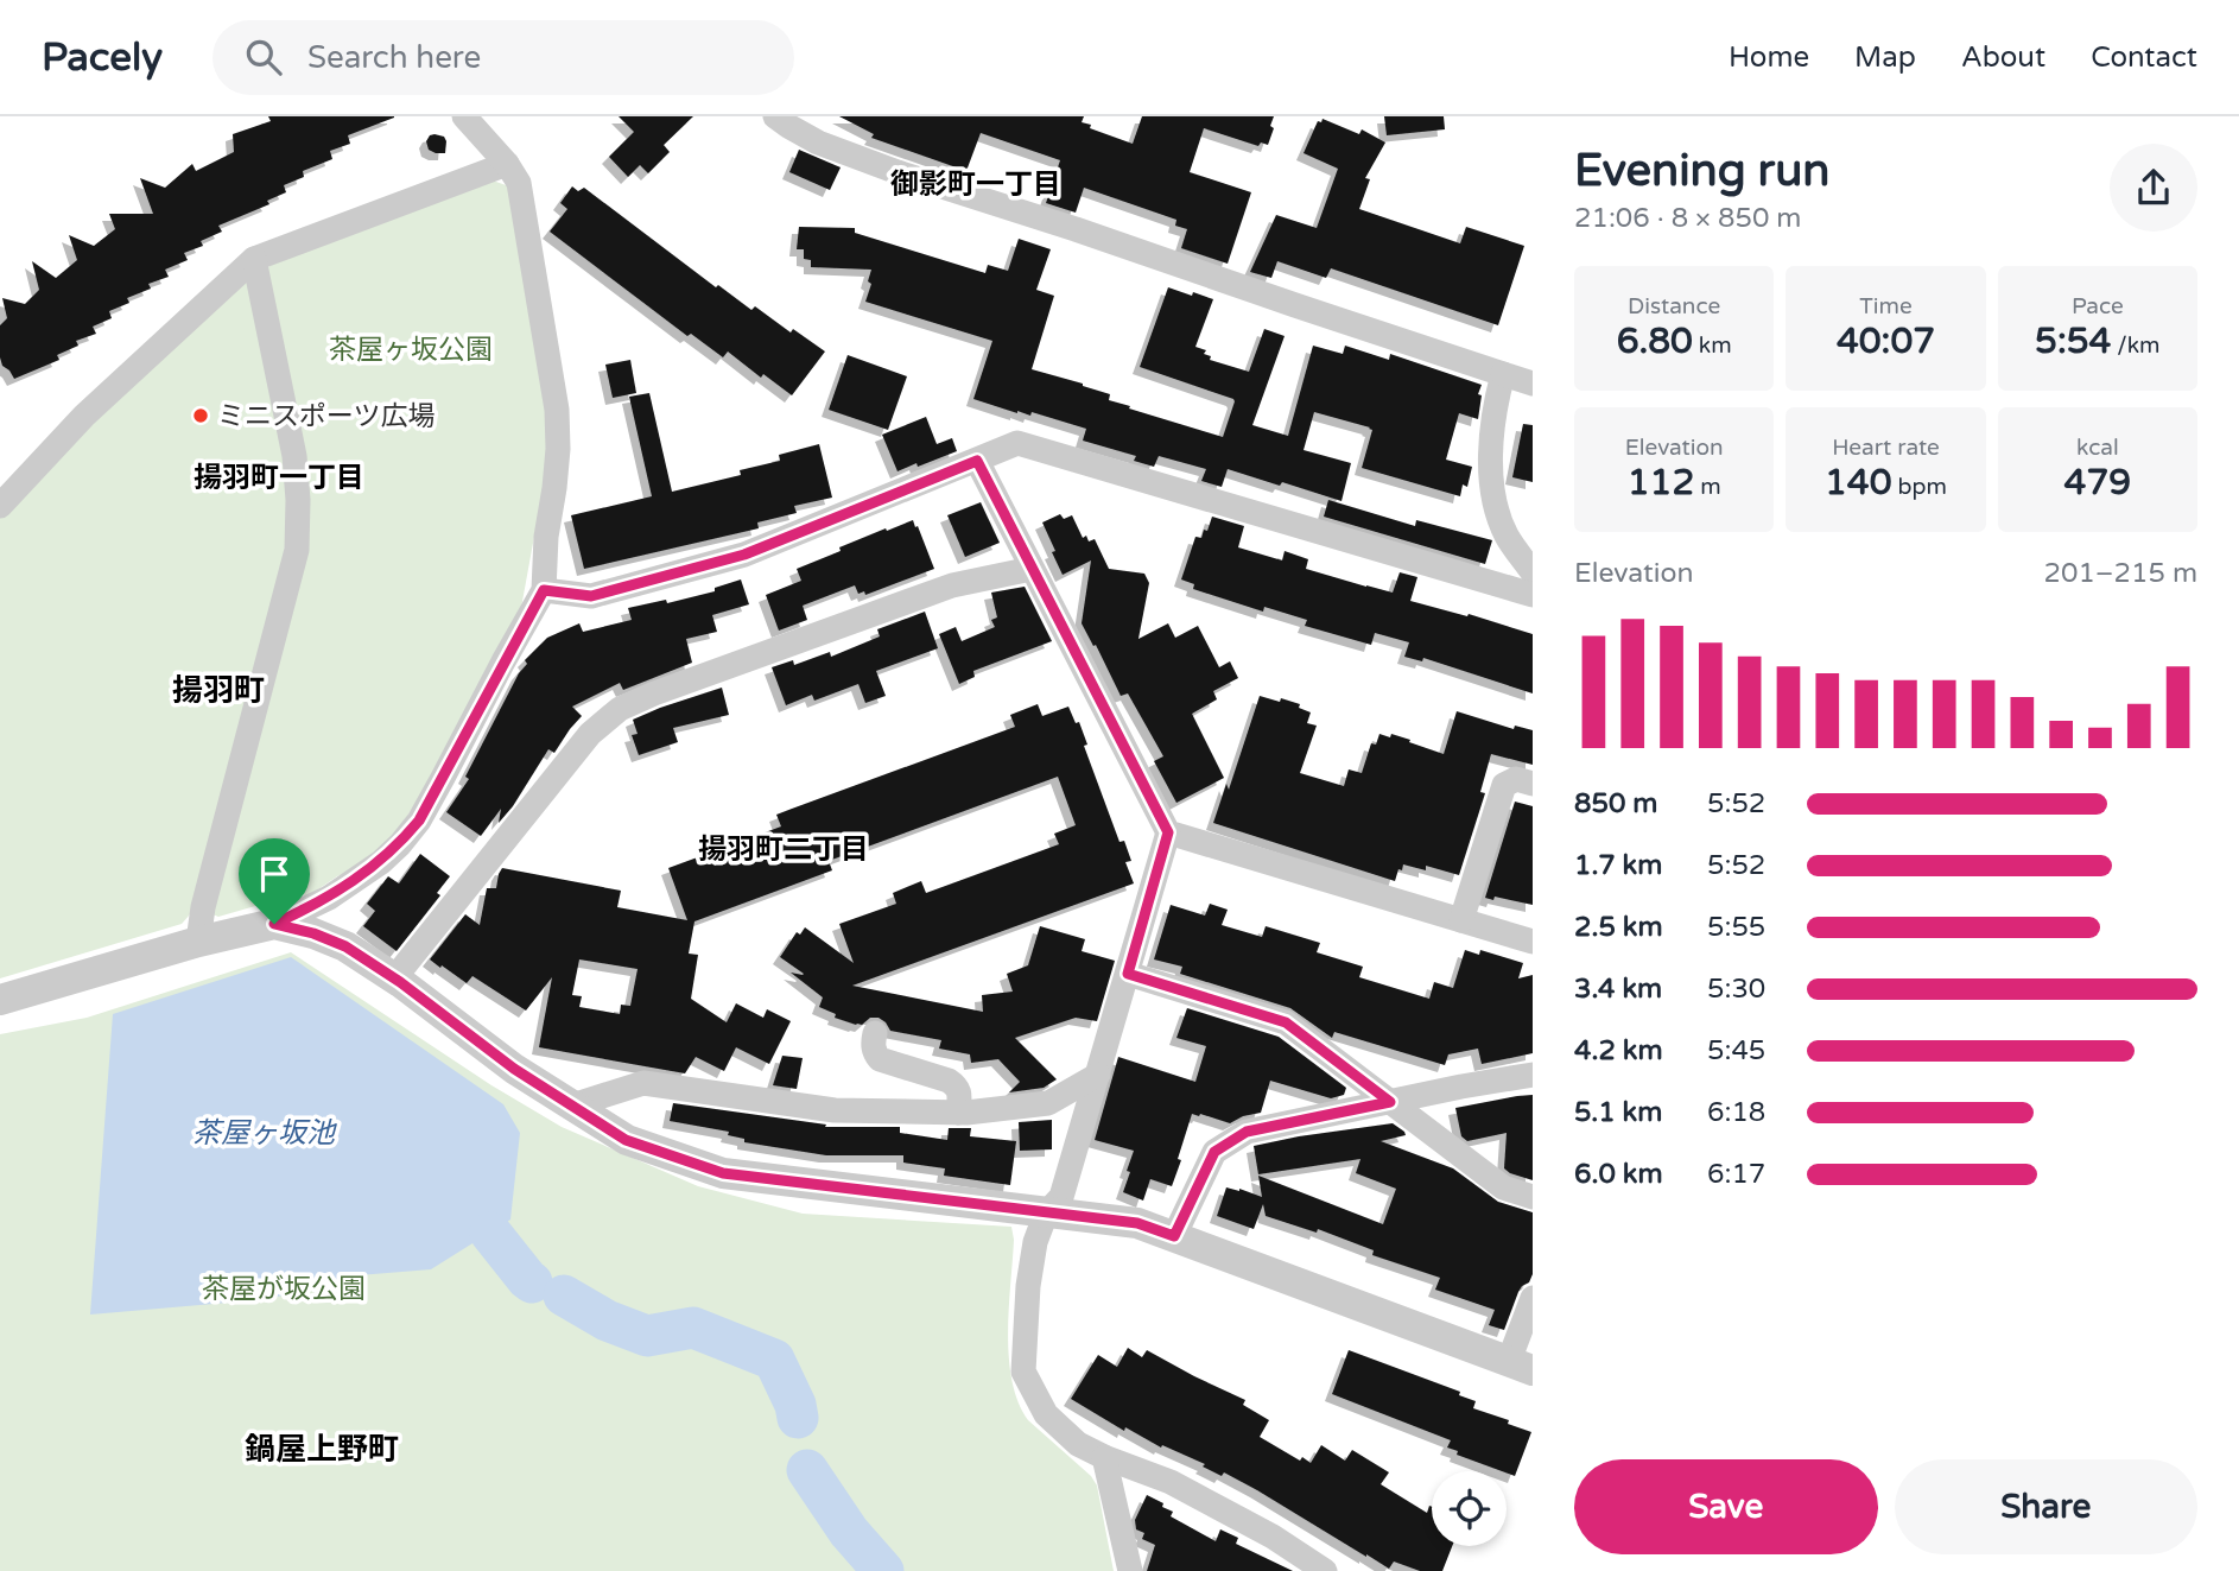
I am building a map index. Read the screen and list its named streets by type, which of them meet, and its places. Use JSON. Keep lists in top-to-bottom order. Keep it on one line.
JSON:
{"districts":["御影町一丁目","揚羽町一丁目","揚羽町","揚羽町二丁目","鍋屋上野町"],"water":["茶屋ヶ坂池"],"parks":["茶屋ヶ坂公園","茶屋が坂公園"],"places":["ミニスポーツ広場"],"page":{"header":"Pacely","search":"Search here","nav":["Home","Map","About","Contact"],"heading":["Evening run","21:06 · 8 × 850 m"],"stats":[["Distance","6.80 km"],["Time","40:07"],["Pace","5:54 /km"],["Elevation","112 m"],["Heart rate","140 bpm"],["kcal","479"]],"chart":["Elevation","201–215 m"],"list":[{"name":"850 m","note":"5:52"},{"name":"1.7 km","note":"5:52"},{"name":"2.5 km","note":"5:55"},{"name":"3.4 km","note":"5:30"},{"name":"4.2 km","note":"5:45"},{"name":"5.1 km","note":"6:18"},{"name":"6.0 km","note":"6:17"}],"buttons":["Save","Share"]}}
